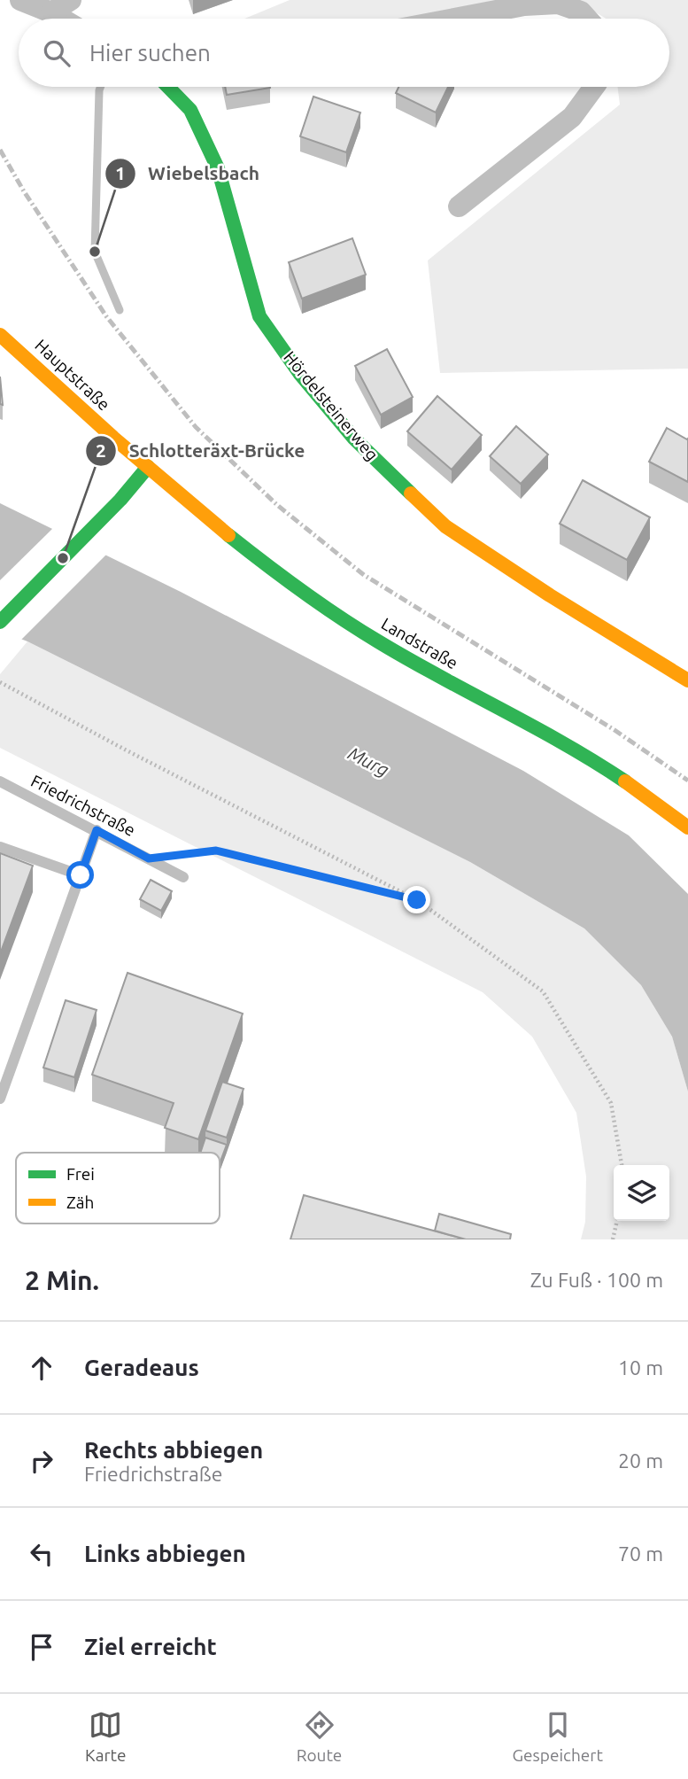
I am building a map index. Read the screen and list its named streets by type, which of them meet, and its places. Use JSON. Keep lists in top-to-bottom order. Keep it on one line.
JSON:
{"streets":{"street":["Hauptstraße","Hördelsteinerweg","Landstraße"],"lane":["Friedrichstraße"]},"crossings":[["Hauptstraße","Landstraße"]],"water":["Murg"],"places":["Wiebelsbach","Schlotteräxt-Brücke"],"legend":["Frei","Zäh"],"page":{"search":"Hier suchen","heading":["2 Min.","Zu Fuß · 100 m"],"list":[["Geradeaus","10 m"],["Rechts abbiegen","Friedrichstraße","20 m"],["Links abbiegen","70 m"],"Ziel erreicht"],"nav":["Karte","Route","Gespeichert"]}}
